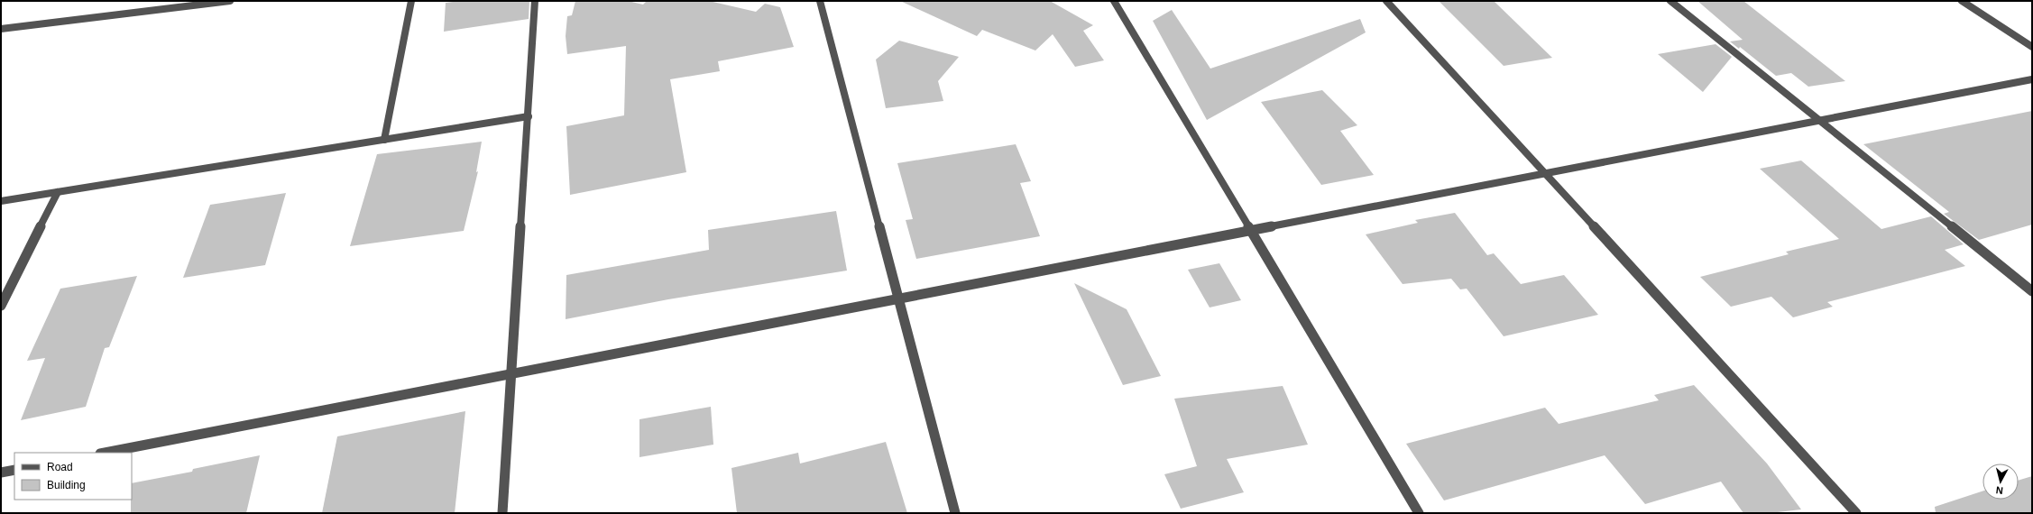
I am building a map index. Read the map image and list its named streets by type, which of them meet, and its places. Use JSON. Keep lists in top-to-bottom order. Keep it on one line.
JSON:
{"legend":["Road","Building"],"north":"bottom"}
